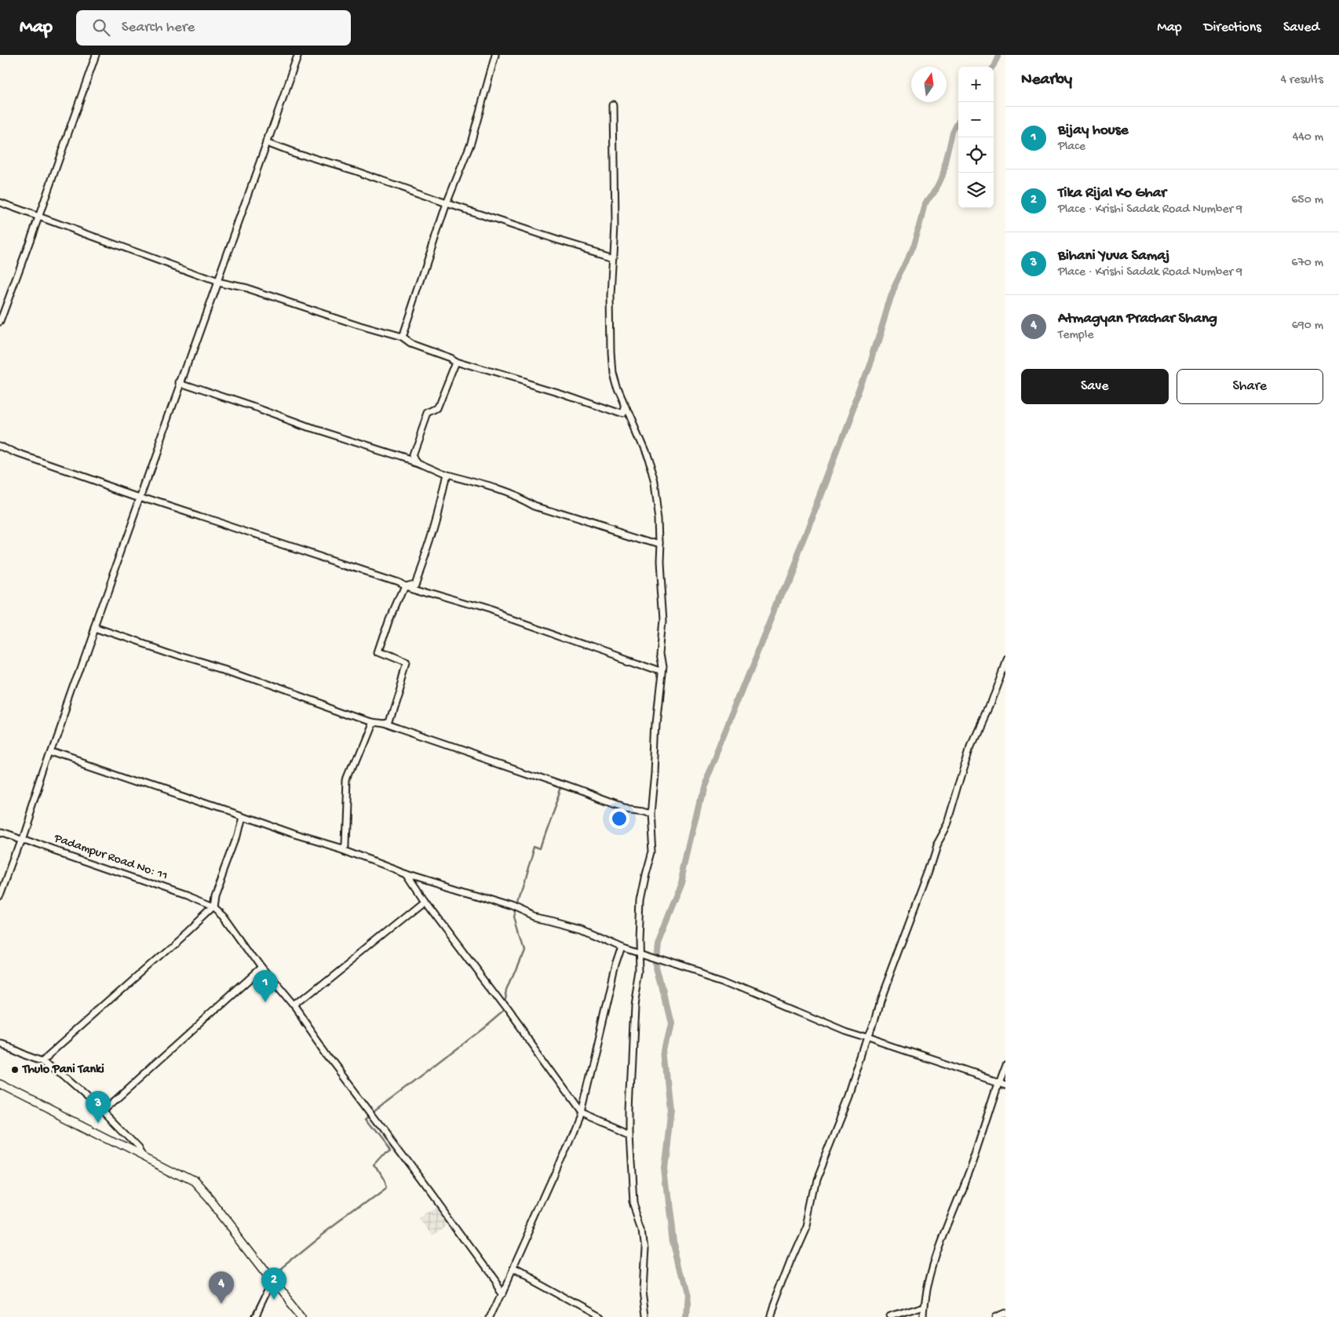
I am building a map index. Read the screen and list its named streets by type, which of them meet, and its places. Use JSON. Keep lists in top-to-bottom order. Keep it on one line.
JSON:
{"streets":{"street":["Padampur Road No: 11"]},"places":["Thulo Pani Tanki"],"north":"top","page":{"header":"Map","search":"Search here","nav":["Map","Directions","Saved"],"heading":["Nearby","4 results"],"map_buttons":["+","−"],"list":[{"mark":"1","name":"Bijay house","note":"Place","value":"440 m"},{"mark":"2","name":"Tika Rijal Ko Ghar","note":"Place · Krishi Sadak Road Number 9","value":"650 m"},{"mark":"3","name":"Bihani Yuva Samaj","note":"Place · Krishi Sadak Road Number 9","value":"670 m"},{"mark":"4","name":"Atmagyan Prachar Shang","note":"Temple","value":"690 m"}],"buttons":["Save","Share"],"pins":["1","3","2","4"]}}
